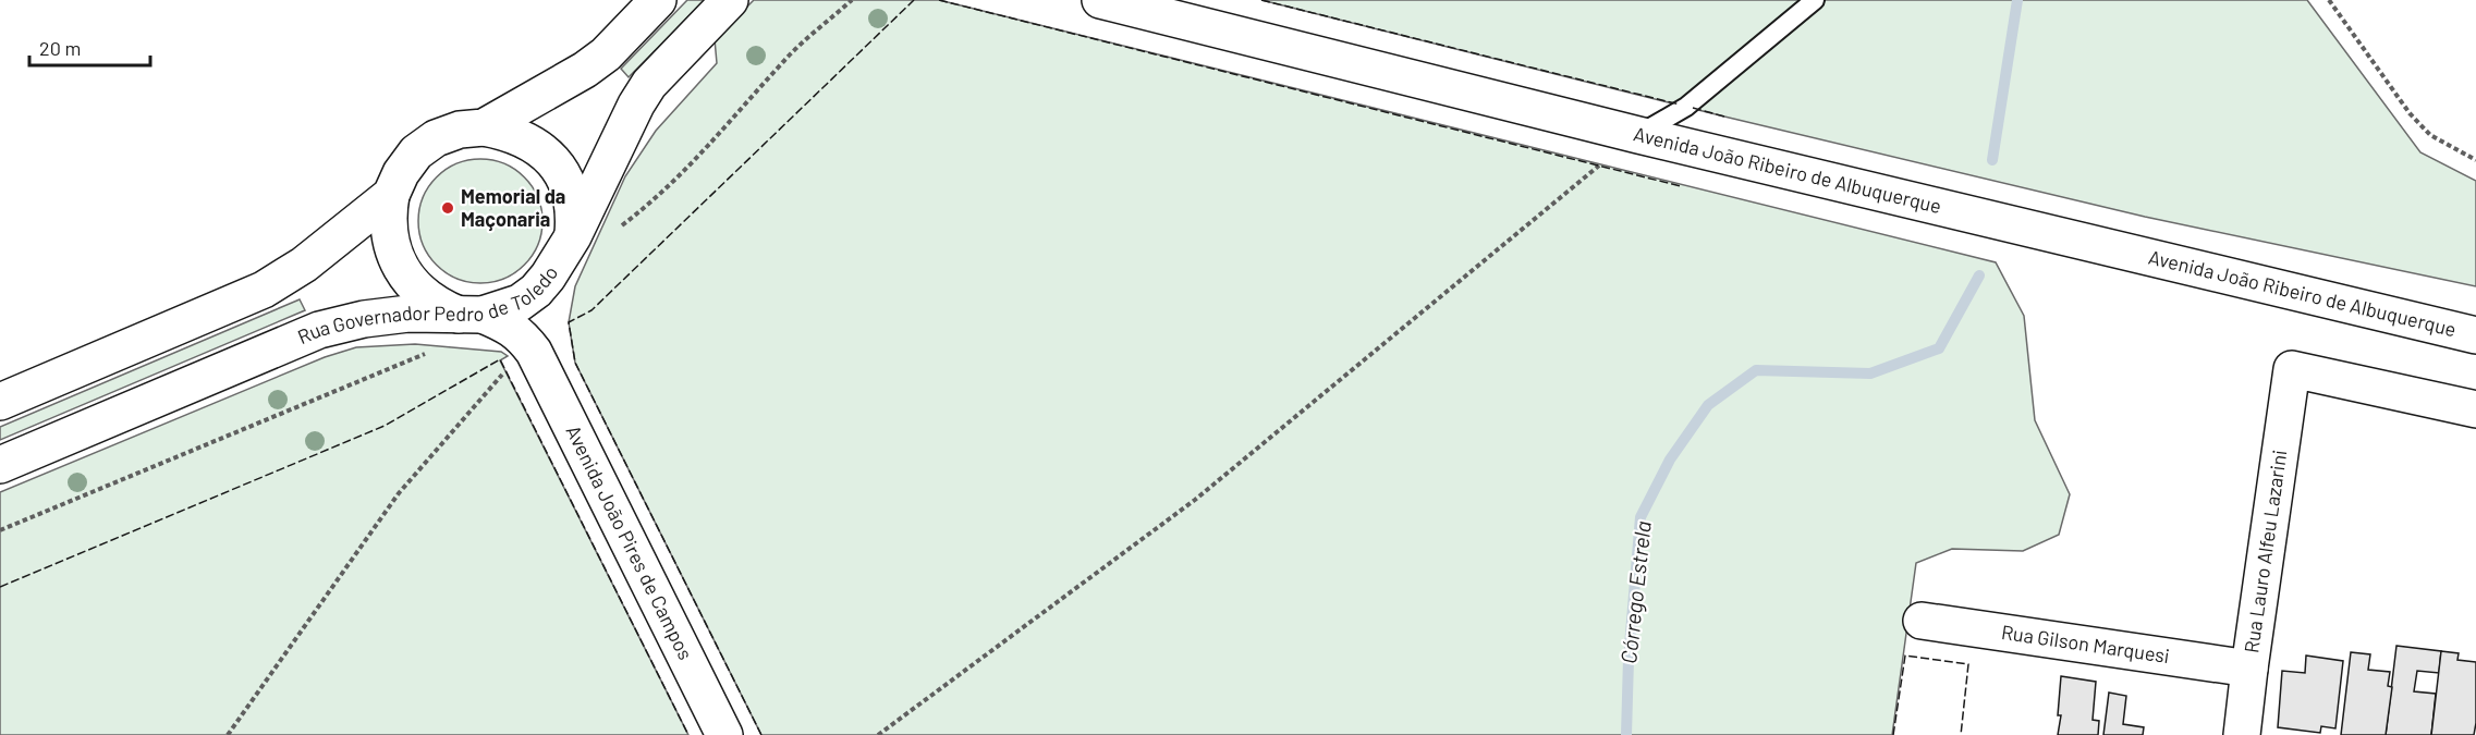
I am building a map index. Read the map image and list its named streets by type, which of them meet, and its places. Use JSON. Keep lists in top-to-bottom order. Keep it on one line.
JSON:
{"streets":{"street":["Avenida João Ribeiro de Albuquerque","Rua Governador Pedro de Toledo","Avenida João Pires de Campos","Rua Lauro Alfeu Lazarini","Rua Gilson Marquesi"]},"crossings":[["Rua Governador Pedro de Toledo","Avenida João Pires de Campos"],["Rua Lauro Alfeu Lazarini","Rua Gilson Marquesi"]],"water":["Córrego Estrela"],"places":["Memorial da Maçonaria"],"scale_bar":"20 m"}
